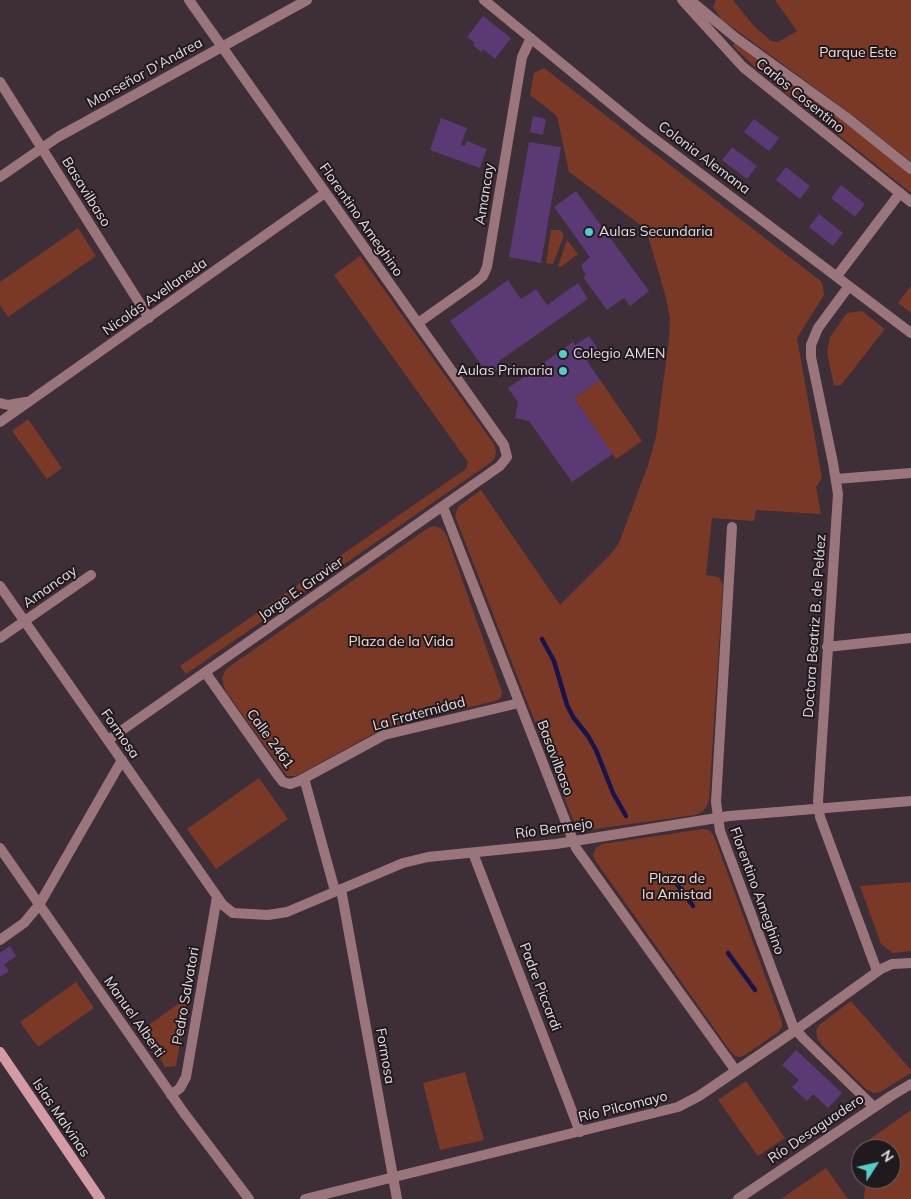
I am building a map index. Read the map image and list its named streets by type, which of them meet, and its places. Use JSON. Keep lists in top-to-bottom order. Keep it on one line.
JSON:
{"streets":{"main road":["Islas Malvinas"],"street":["Monseñor D'Andrea","Carlos Cosentino","Colonia Alemana","Basavilbaso","Amancay","Florentino Ameghino","Nicolás Avellaneda","Jorge E. Gravier","Doctora Beatriz B. de Peláez","La Fraternidad","Formosa","Calle 2461","Río Bermejo","Padre Piccardi","Pedro Salvatori","Manuel Alberti","Río Pilcomayo","Río Desaguadero"]},"crossings":[["Monseñor D'Andrea","Basavilbaso"],["Monseñor D'Andrea","Florentino Ameghino"],["Colonia Alemana","Amancay"],["Colonia Alemana","Doctora Beatriz B. de Peláez"],["Basavilbaso","Nicolás Avellaneda"],["Basavilbaso","Jorge E. Gravier"],["Basavilbaso","La Fraternidad"],["Basavilbaso","Río Bermejo"],["Basavilbaso","Río Pilcomayo"],["Amancay","Florentino Ameghino"],["Amancay","Formosa"],["Florentino Ameghino","Nicolás Avellaneda"],["Florentino Ameghino","Jorge E. Gravier"],["Florentino Ameghino","Río Bermejo"],["Florentino Ameghino","Río Pilcomayo"],["Florentino Ameghino","Río Desaguadero"],["Jorge E. Gravier","Formosa"],["Jorge E. Gravier","Calle 2461"],["Doctora Beatriz B. de Peláez","Río Bermejo"],["Doctora Beatriz B. de Peláez","Río Pilcomayo"],["La Fraternidad","Calle 2461"],["Formosa","Calle 2461"],["Formosa","Río Bermejo"],["Formosa","Pedro Salvatori"],["Formosa","Río Pilcomayo"],["Calle 2461","Río Bermejo"],["Río Bermejo","Padre Piccardi"],["Río Bermejo","Pedro Salvatori"],["Padre Piccardi","Río Pilcomayo"],["Pedro Salvatori","Manuel Alberti"]],"parks":["Parque Este","Plaza de la Vida","Plaza de la Amistad"],"places":["Aulas Secundaria","Colegio AMEN","Aulas Primaria"],"north":"top right"}
